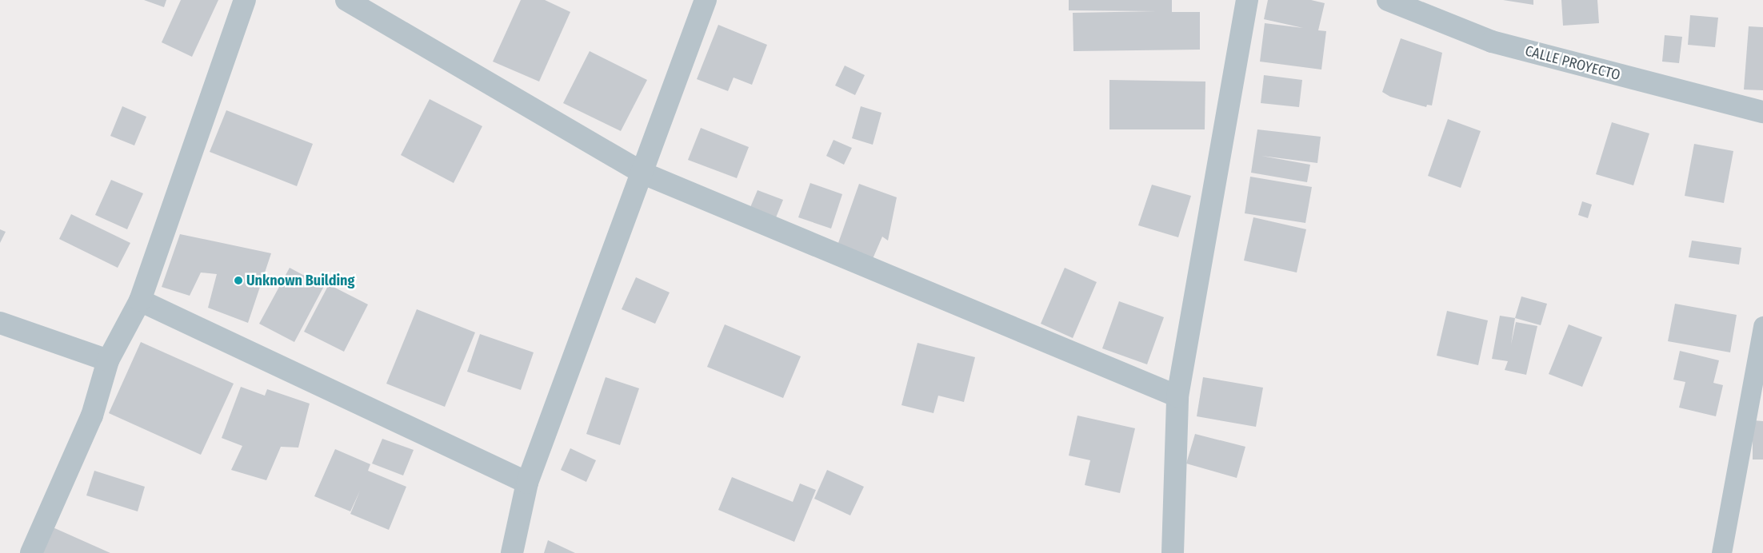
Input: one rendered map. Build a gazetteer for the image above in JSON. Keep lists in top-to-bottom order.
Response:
{
  "streets": {
    "street": ["CALLE PROYECTO"]
  },
  "places": ["Unknown Building"]
}
